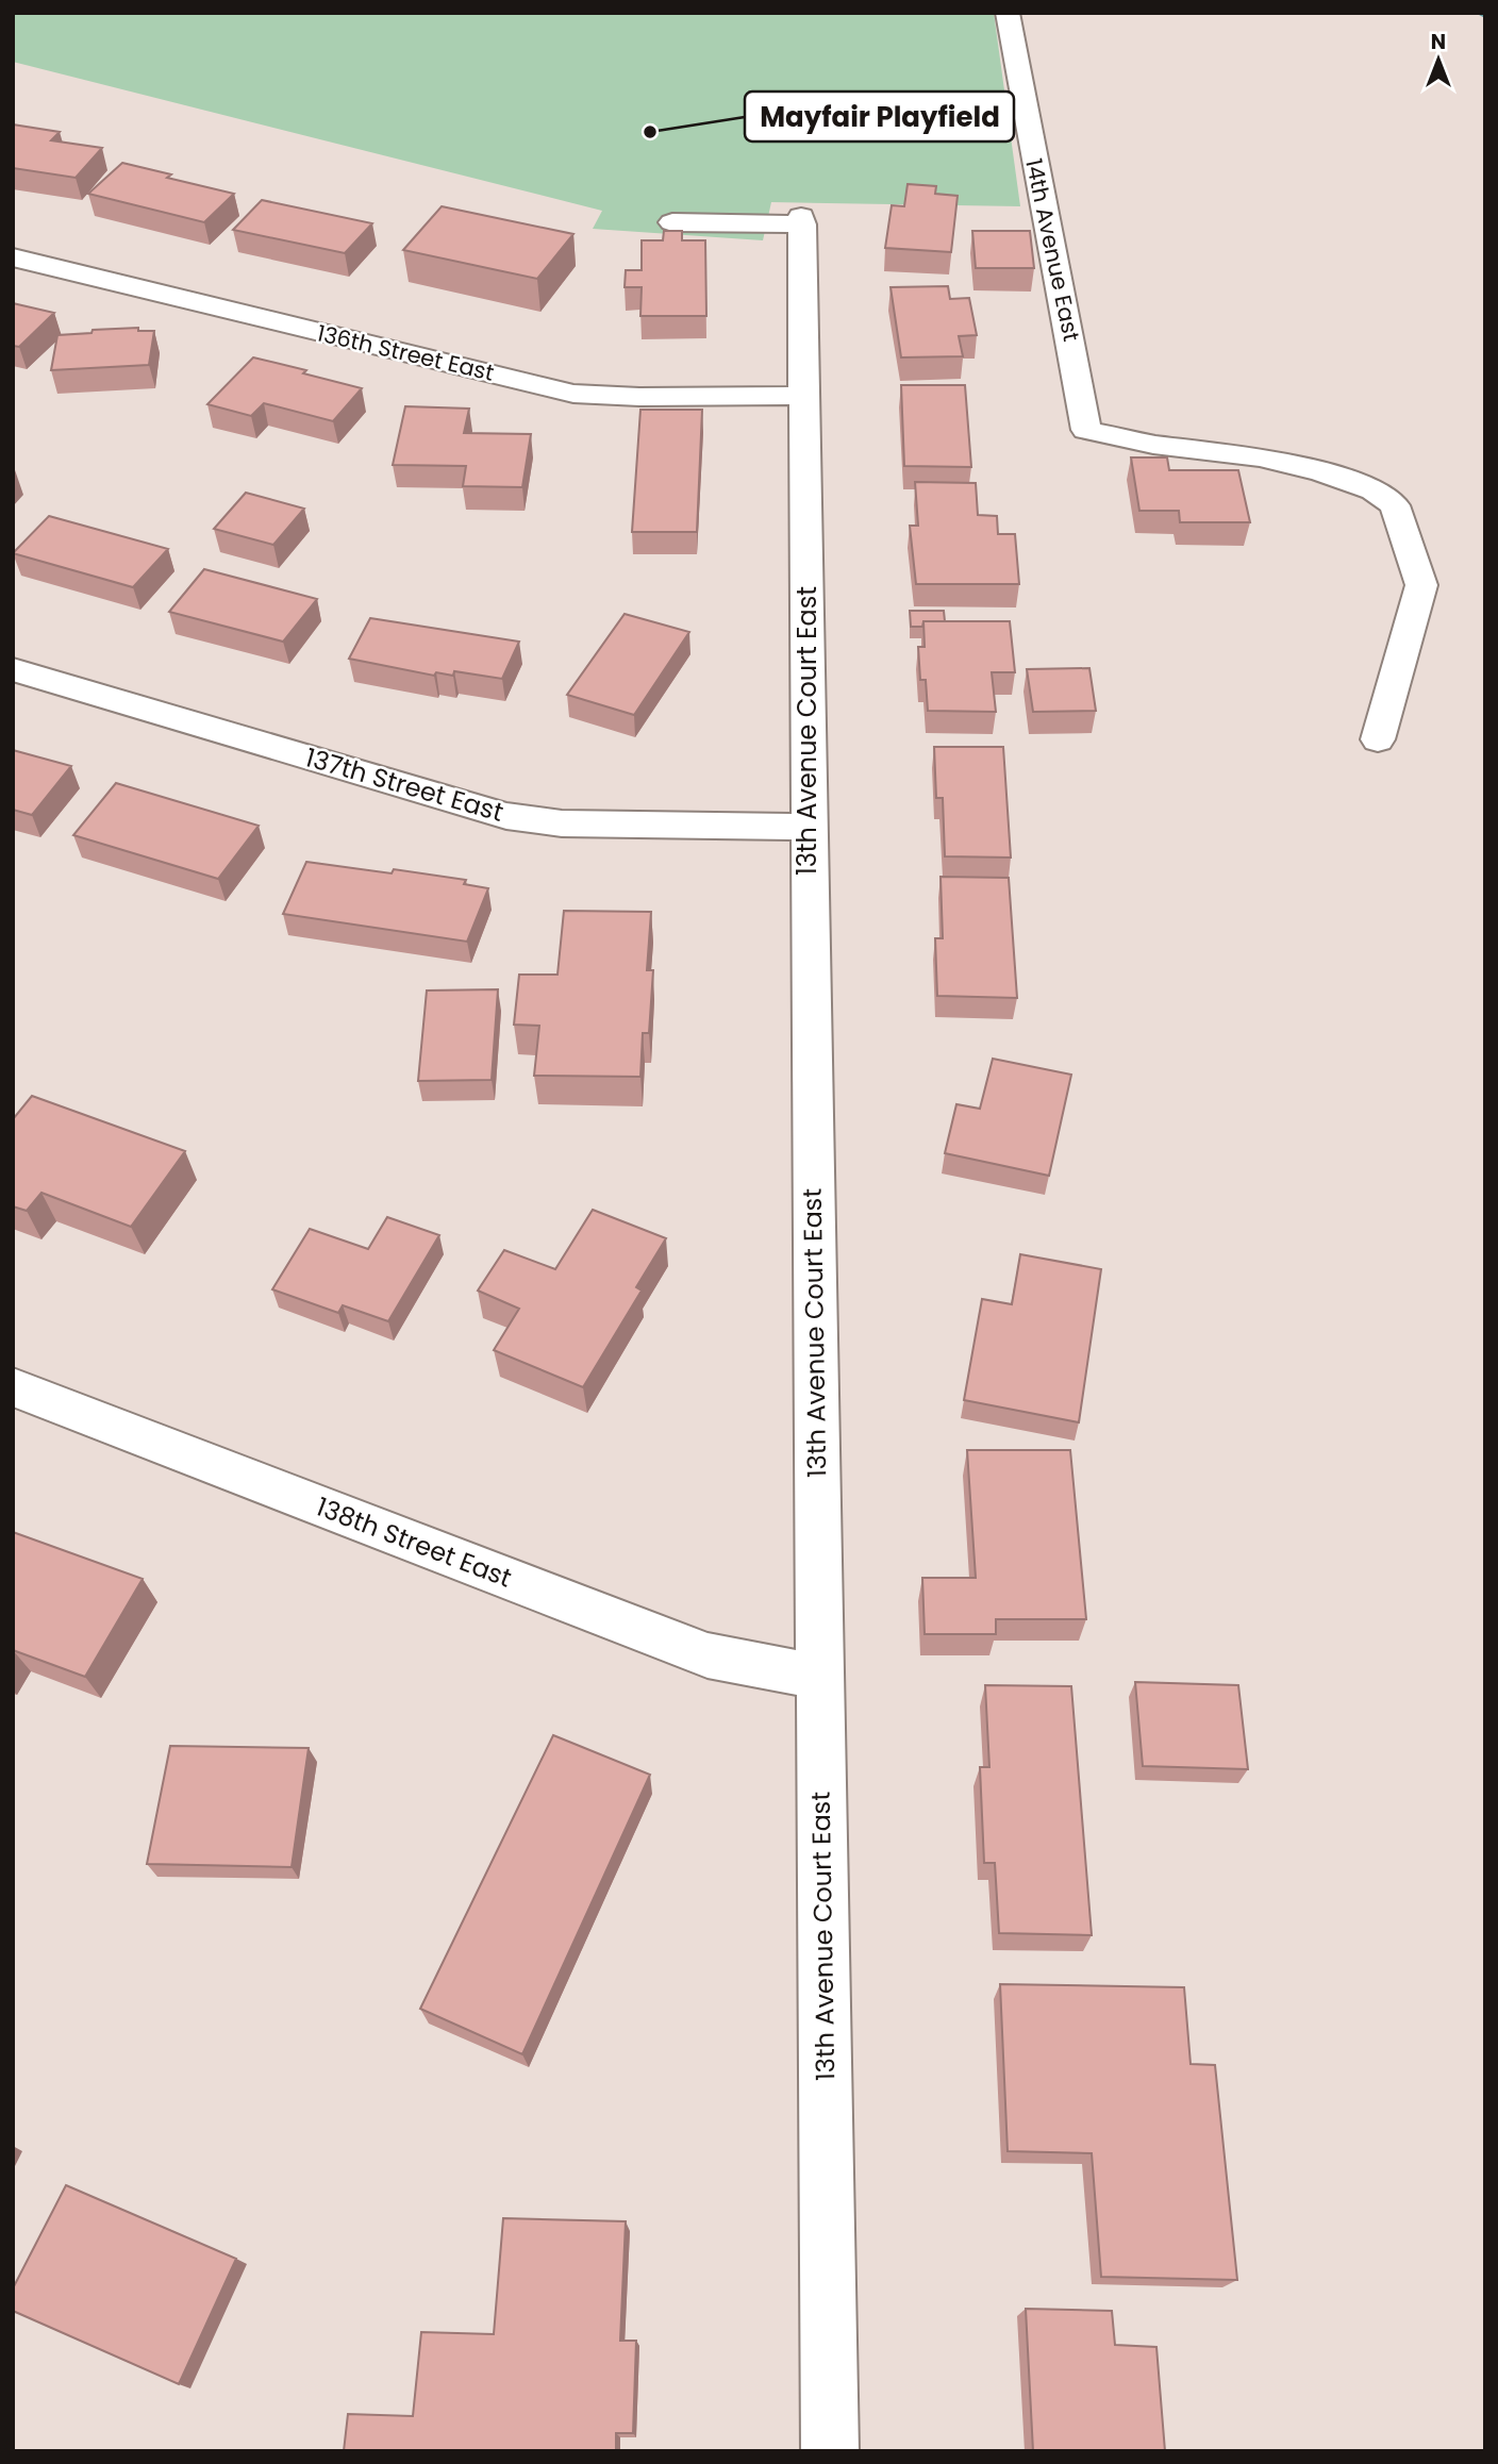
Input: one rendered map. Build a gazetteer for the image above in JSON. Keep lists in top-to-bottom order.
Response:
{
  "streets": {
    "street": [
      "14th Avenue East",
      "136th Street East",
      "13th Avenue Court East",
      "137th Street East",
      "138th Street East"
    ]
  },
  "crossings": [
    ["136th Street East", "13th Avenue Court East"],
    ["13th Avenue Court East", "137th Street East"],
    ["13th Avenue Court East", "138th Street East"]
  ],
  "places": ["Mayfair Playfield"],
  "north": "top"
}
